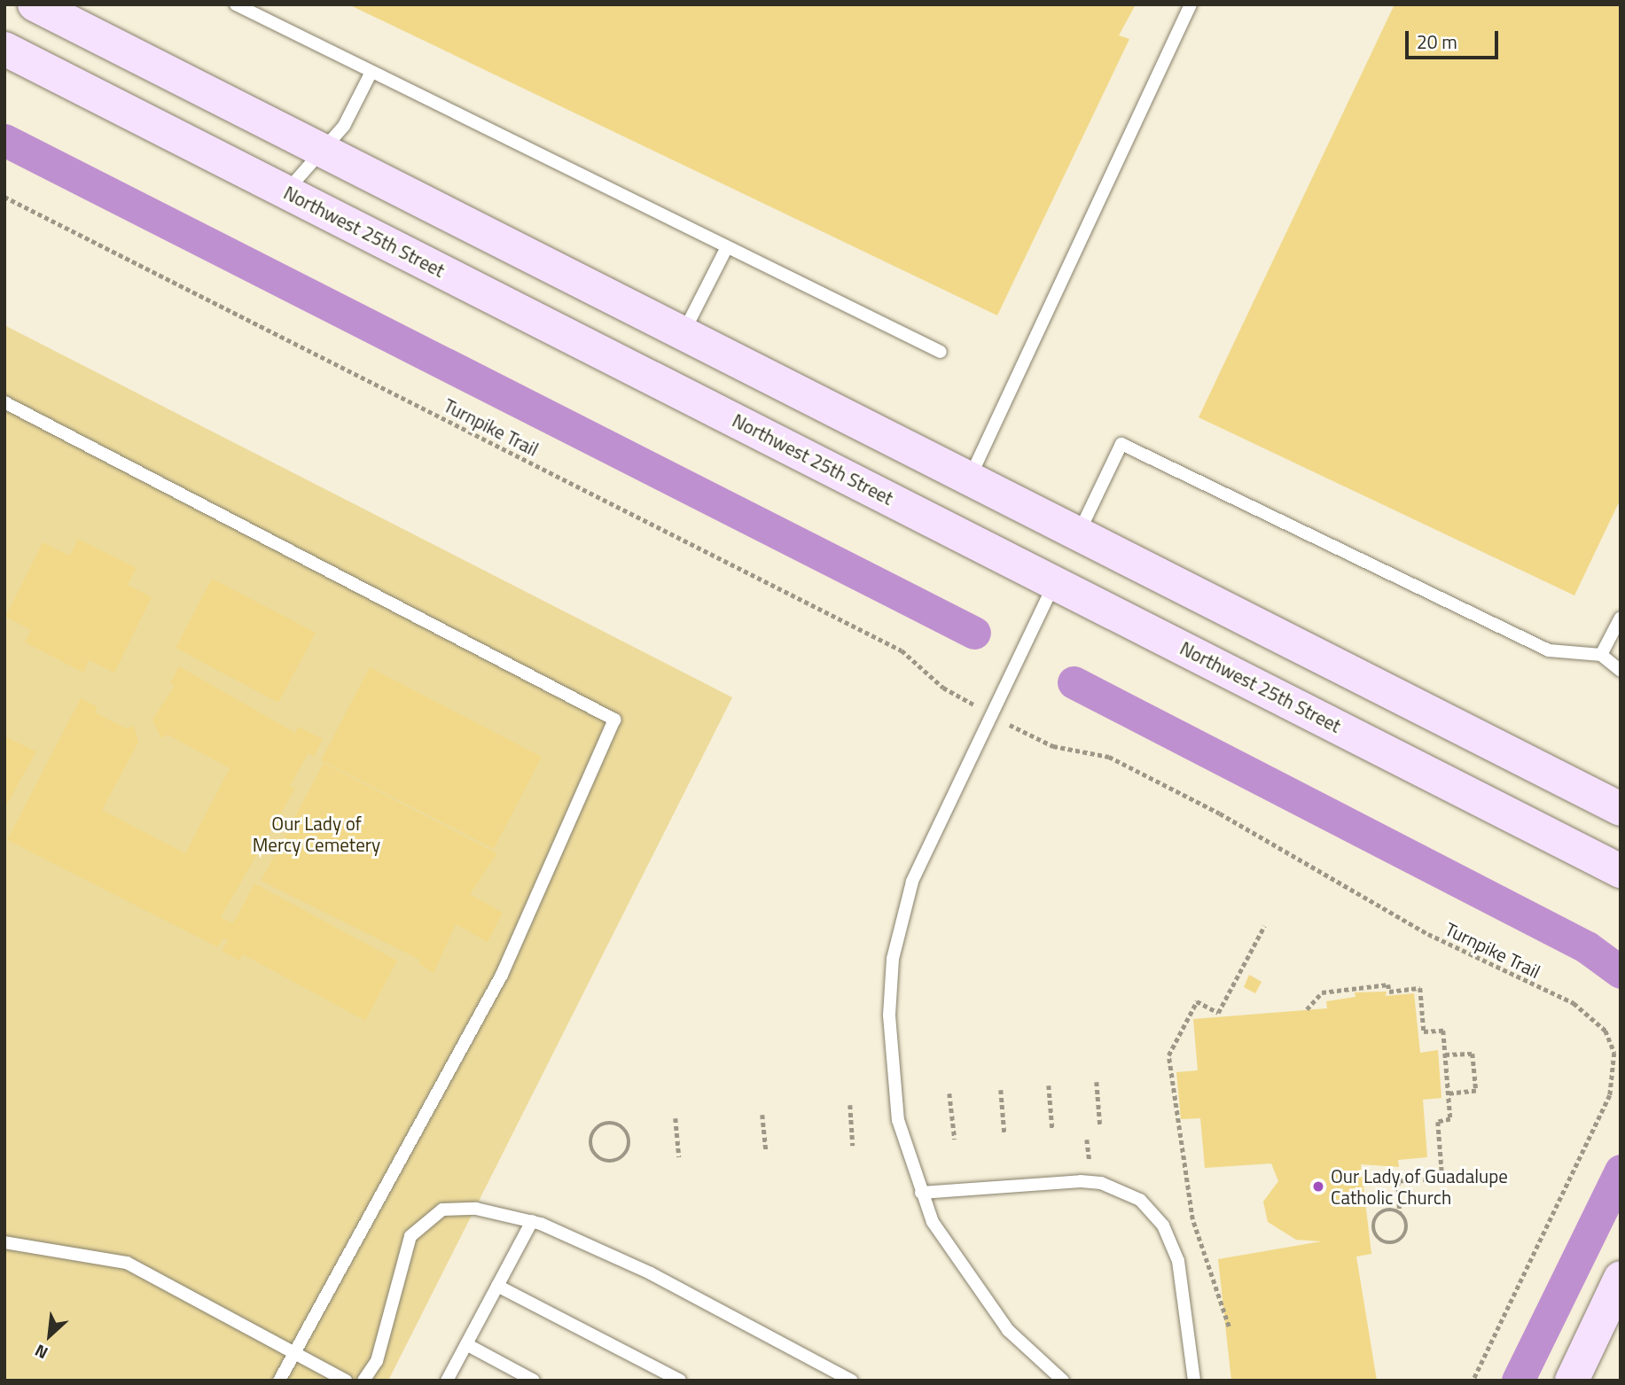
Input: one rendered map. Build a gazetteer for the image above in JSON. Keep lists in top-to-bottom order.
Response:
{
  "streets": {
    "main road": ["Northwest 25th Street"],
    "path": ["Turnpike Trail"]
  },
  "parks": ["Our Lady of Mercy Cemetery"],
  "places": ["Our Lady of Guadalupe Catholic Church"],
  "scale_bar": "20 m",
  "north": "bottom left"
}
